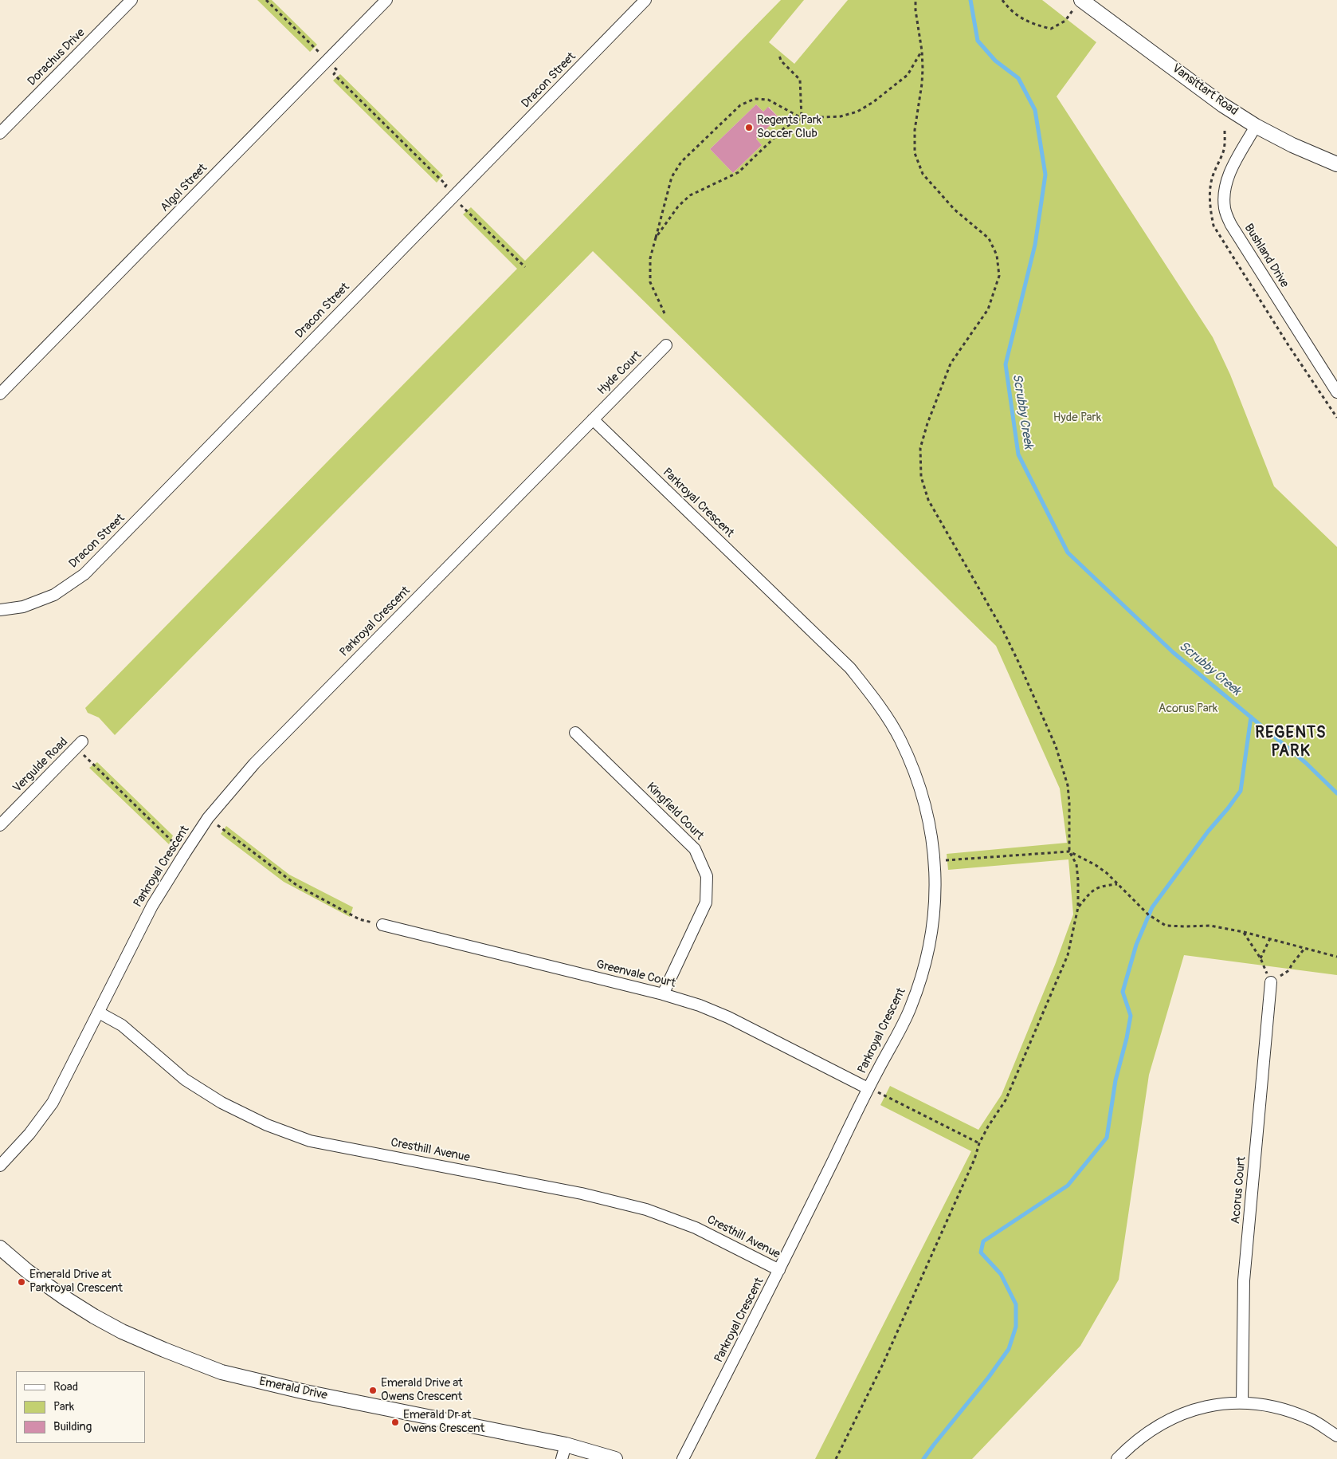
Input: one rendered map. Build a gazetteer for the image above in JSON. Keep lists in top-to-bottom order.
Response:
{
  "streets": {
    "street": [
      "Dorachus Drive",
      "Dracon Street",
      "Vansittart Road",
      "Algol Street",
      "Bushland Drive",
      "Hyde Court",
      "Parkroyal Crescent",
      "Vergulde Road",
      "Kingfield Court",
      "Greenvale Court",
      "Cresthill Avenue",
      "Acorus Court",
      "Emerald Drive"
    ]
  },
  "crossings": [
    ["Vansittart Road", "Bushland Drive"],
    ["Hyde Court", "Parkroyal Crescent"],
    ["Parkroyal Crescent", "Greenvale Court"],
    ["Parkroyal Crescent", "Cresthill Avenue"],
    ["Kingfield Court", "Greenvale Court"]
  ],
  "districts": ["REGENTS PARK"],
  "water": ["Scrubby Creek"],
  "parks": ["Hyde Park", "Acorus Park"],
  "places": [
    "Regents Park Soccer Club",
    "Emerald Drive at Parkroyal Crescent",
    "Emerald Drive at Owens Crescent",
    "Emerald Dr at Owens Crescent"
  ],
  "legend": ["Road", "Park", "Building"]
}
